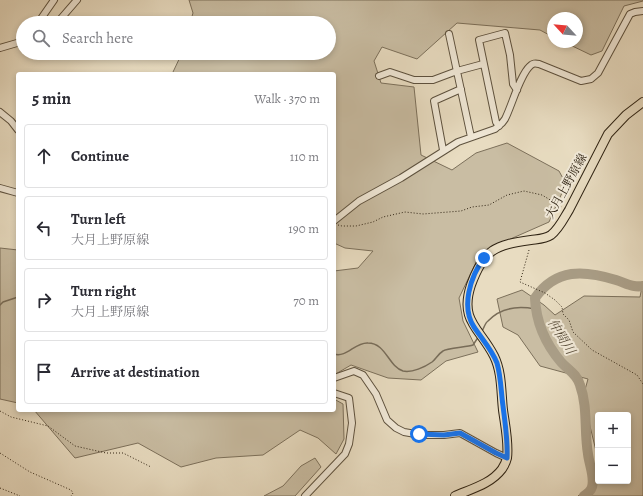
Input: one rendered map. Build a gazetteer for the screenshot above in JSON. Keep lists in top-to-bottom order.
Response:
{
  "streets": {
    "main road": ["大月上野原線"]
  },
  "water": ["仲間川"],
  "north": "top left",
  "page": {
    "search": "Search here",
    "heading": ["5 min", "Walk · 370 m"],
    "list": [
      ["Continue", "110 m"],
      ["Turn left", "大月上野原線", "190 m"],
      ["Turn right", "大月上野原線", "70 m"],
      "Arrive at destination"
    ],
    "map_buttons": ["+", "−"]
  }
}
